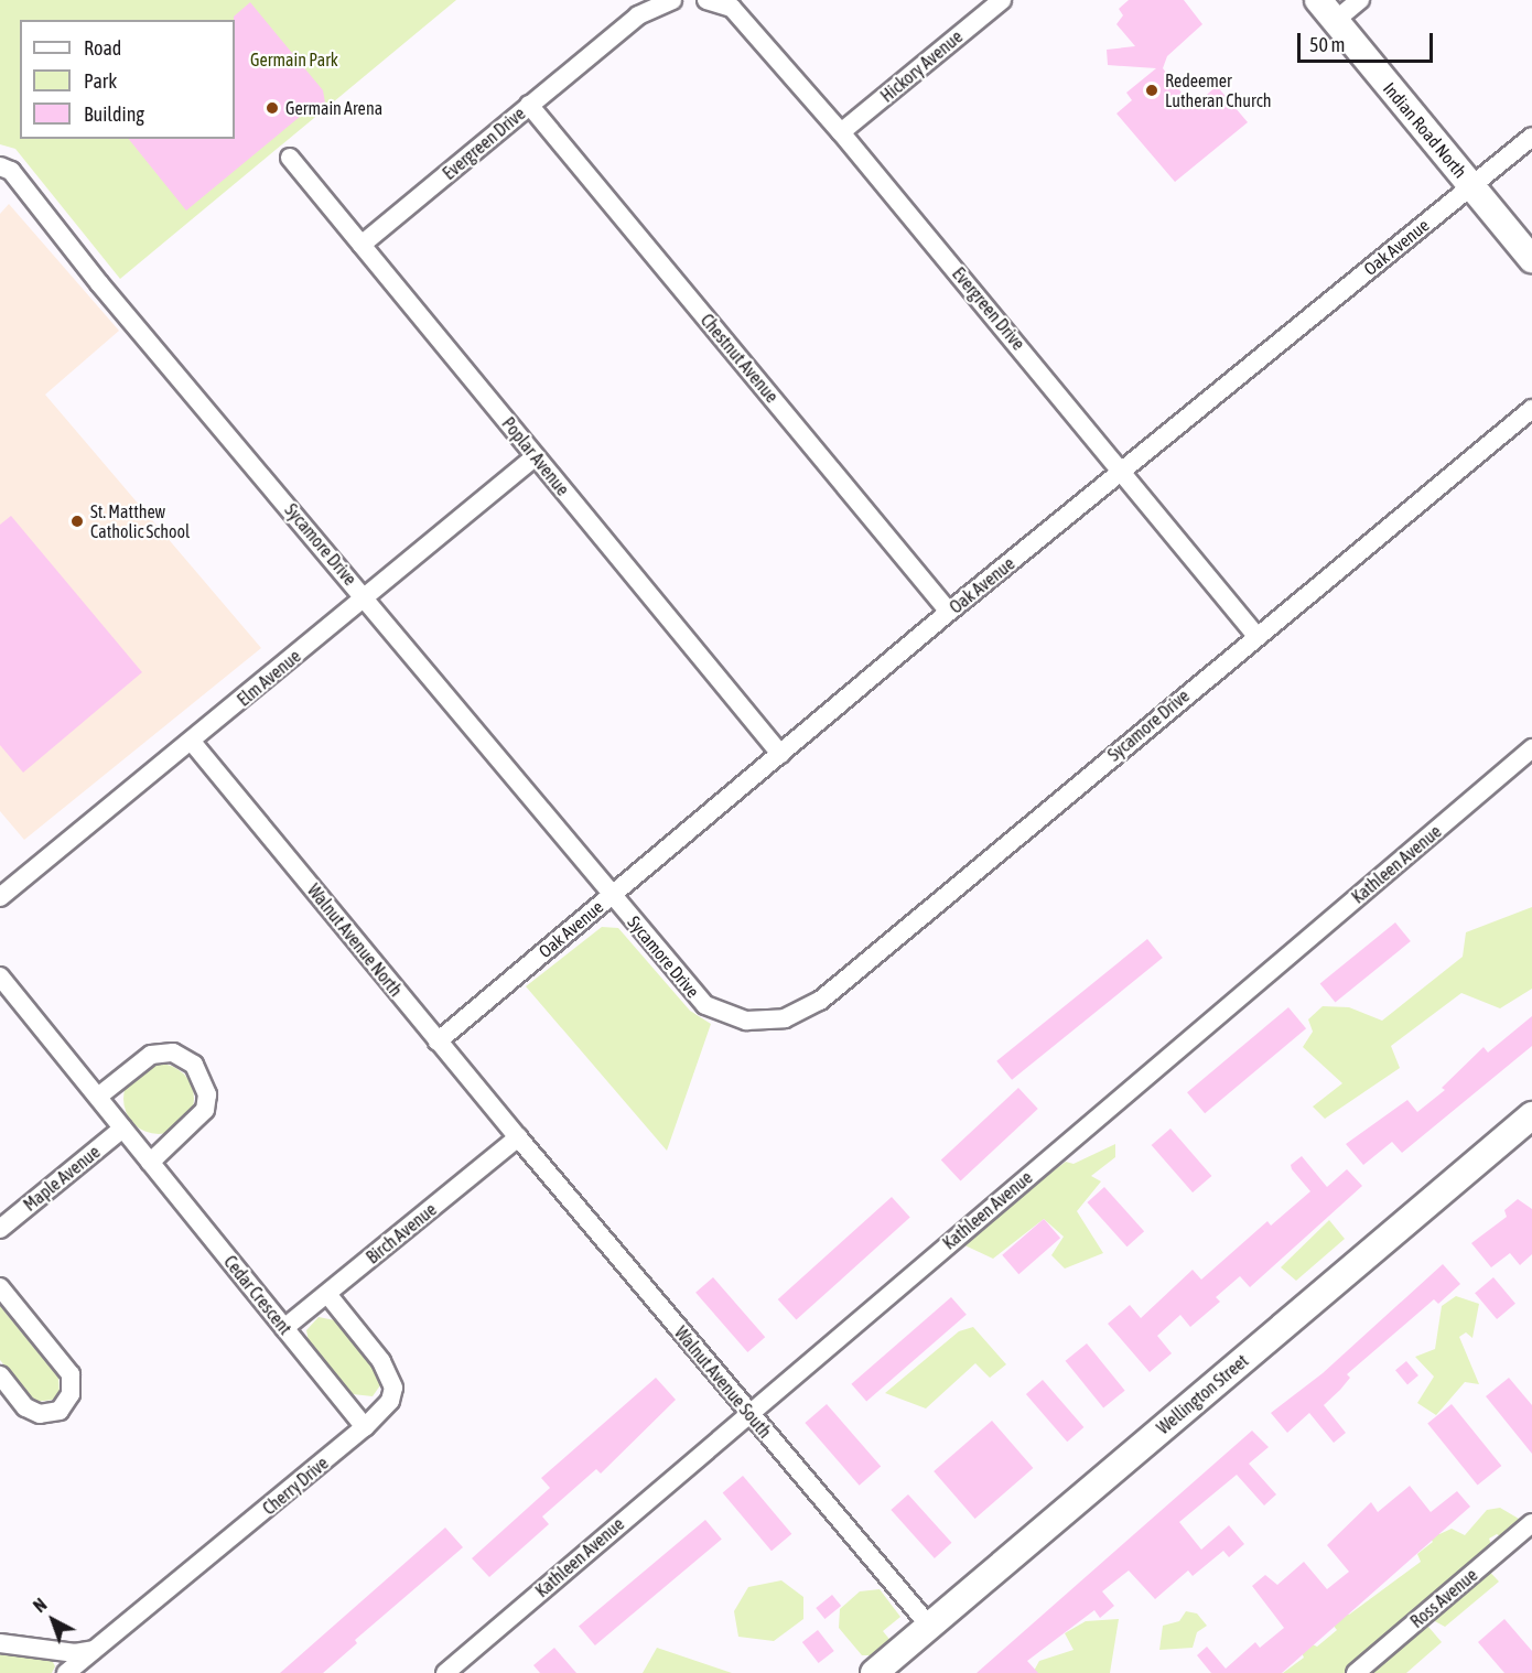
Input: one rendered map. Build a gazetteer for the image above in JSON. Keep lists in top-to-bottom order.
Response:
{
  "streets": {
    "main road": ["Indian Road North", "Wellington Street"],
    "street": [
      "Hickory Avenue",
      "Evergreen Drive",
      "Oak Avenue",
      "Chestnut Avenue",
      "Poplar Avenue",
      "Sycamore Drive",
      "Elm Avenue",
      "Kathleen Avenue",
      "Walnut Avenue North",
      "Maple Avenue",
      "Birch Avenue",
      "Cedar Crescent",
      "Walnut Avenue South",
      "Cherry Drive",
      "Ross Avenue"
    ]
  },
  "crossings": [
    ["Hickory Avenue", "Evergreen Drive"],
    ["Indian Road North", "Oak Avenue"],
    ["Evergreen Drive", "Oak Avenue"],
    ["Evergreen Drive", "Chestnut Avenue"],
    ["Evergreen Drive", "Poplar Avenue"],
    ["Evergreen Drive", "Sycamore Drive"],
    ["Oak Avenue", "Chestnut Avenue"],
    ["Oak Avenue", "Poplar Avenue"],
    ["Oak Avenue", "Sycamore Drive"],
    ["Oak Avenue", "Walnut Avenue North"],
    ["Poplar Avenue", "Elm Avenue"],
    ["Sycamore Drive", "Elm Avenue"],
    ["Elm Avenue", "Walnut Avenue North"],
    ["Kathleen Avenue", "Walnut Avenue South"],
    ["Walnut Avenue North", "Birch Avenue"],
    ["Walnut Avenue North", "Walnut Avenue South"],
    ["Maple Avenue", "Cedar Crescent"],
    ["Birch Avenue", "Cedar Crescent"],
    ["Birch Avenue", "Walnut Avenue South"],
    ["Birch Avenue", "Cherry Drive"],
    ["Cedar Crescent", "Cherry Drive"],
    ["Walnut Avenue South", "Wellington Street"]
  ],
  "parks": ["Germain Park"],
  "places": ["Redeemer Lutheran Church", "Germain Arena", "St. Matthew Catholic School"],
  "legend": ["Road", "Park", "Building"],
  "scale_bar": "50 m",
  "north": "top left"
}
